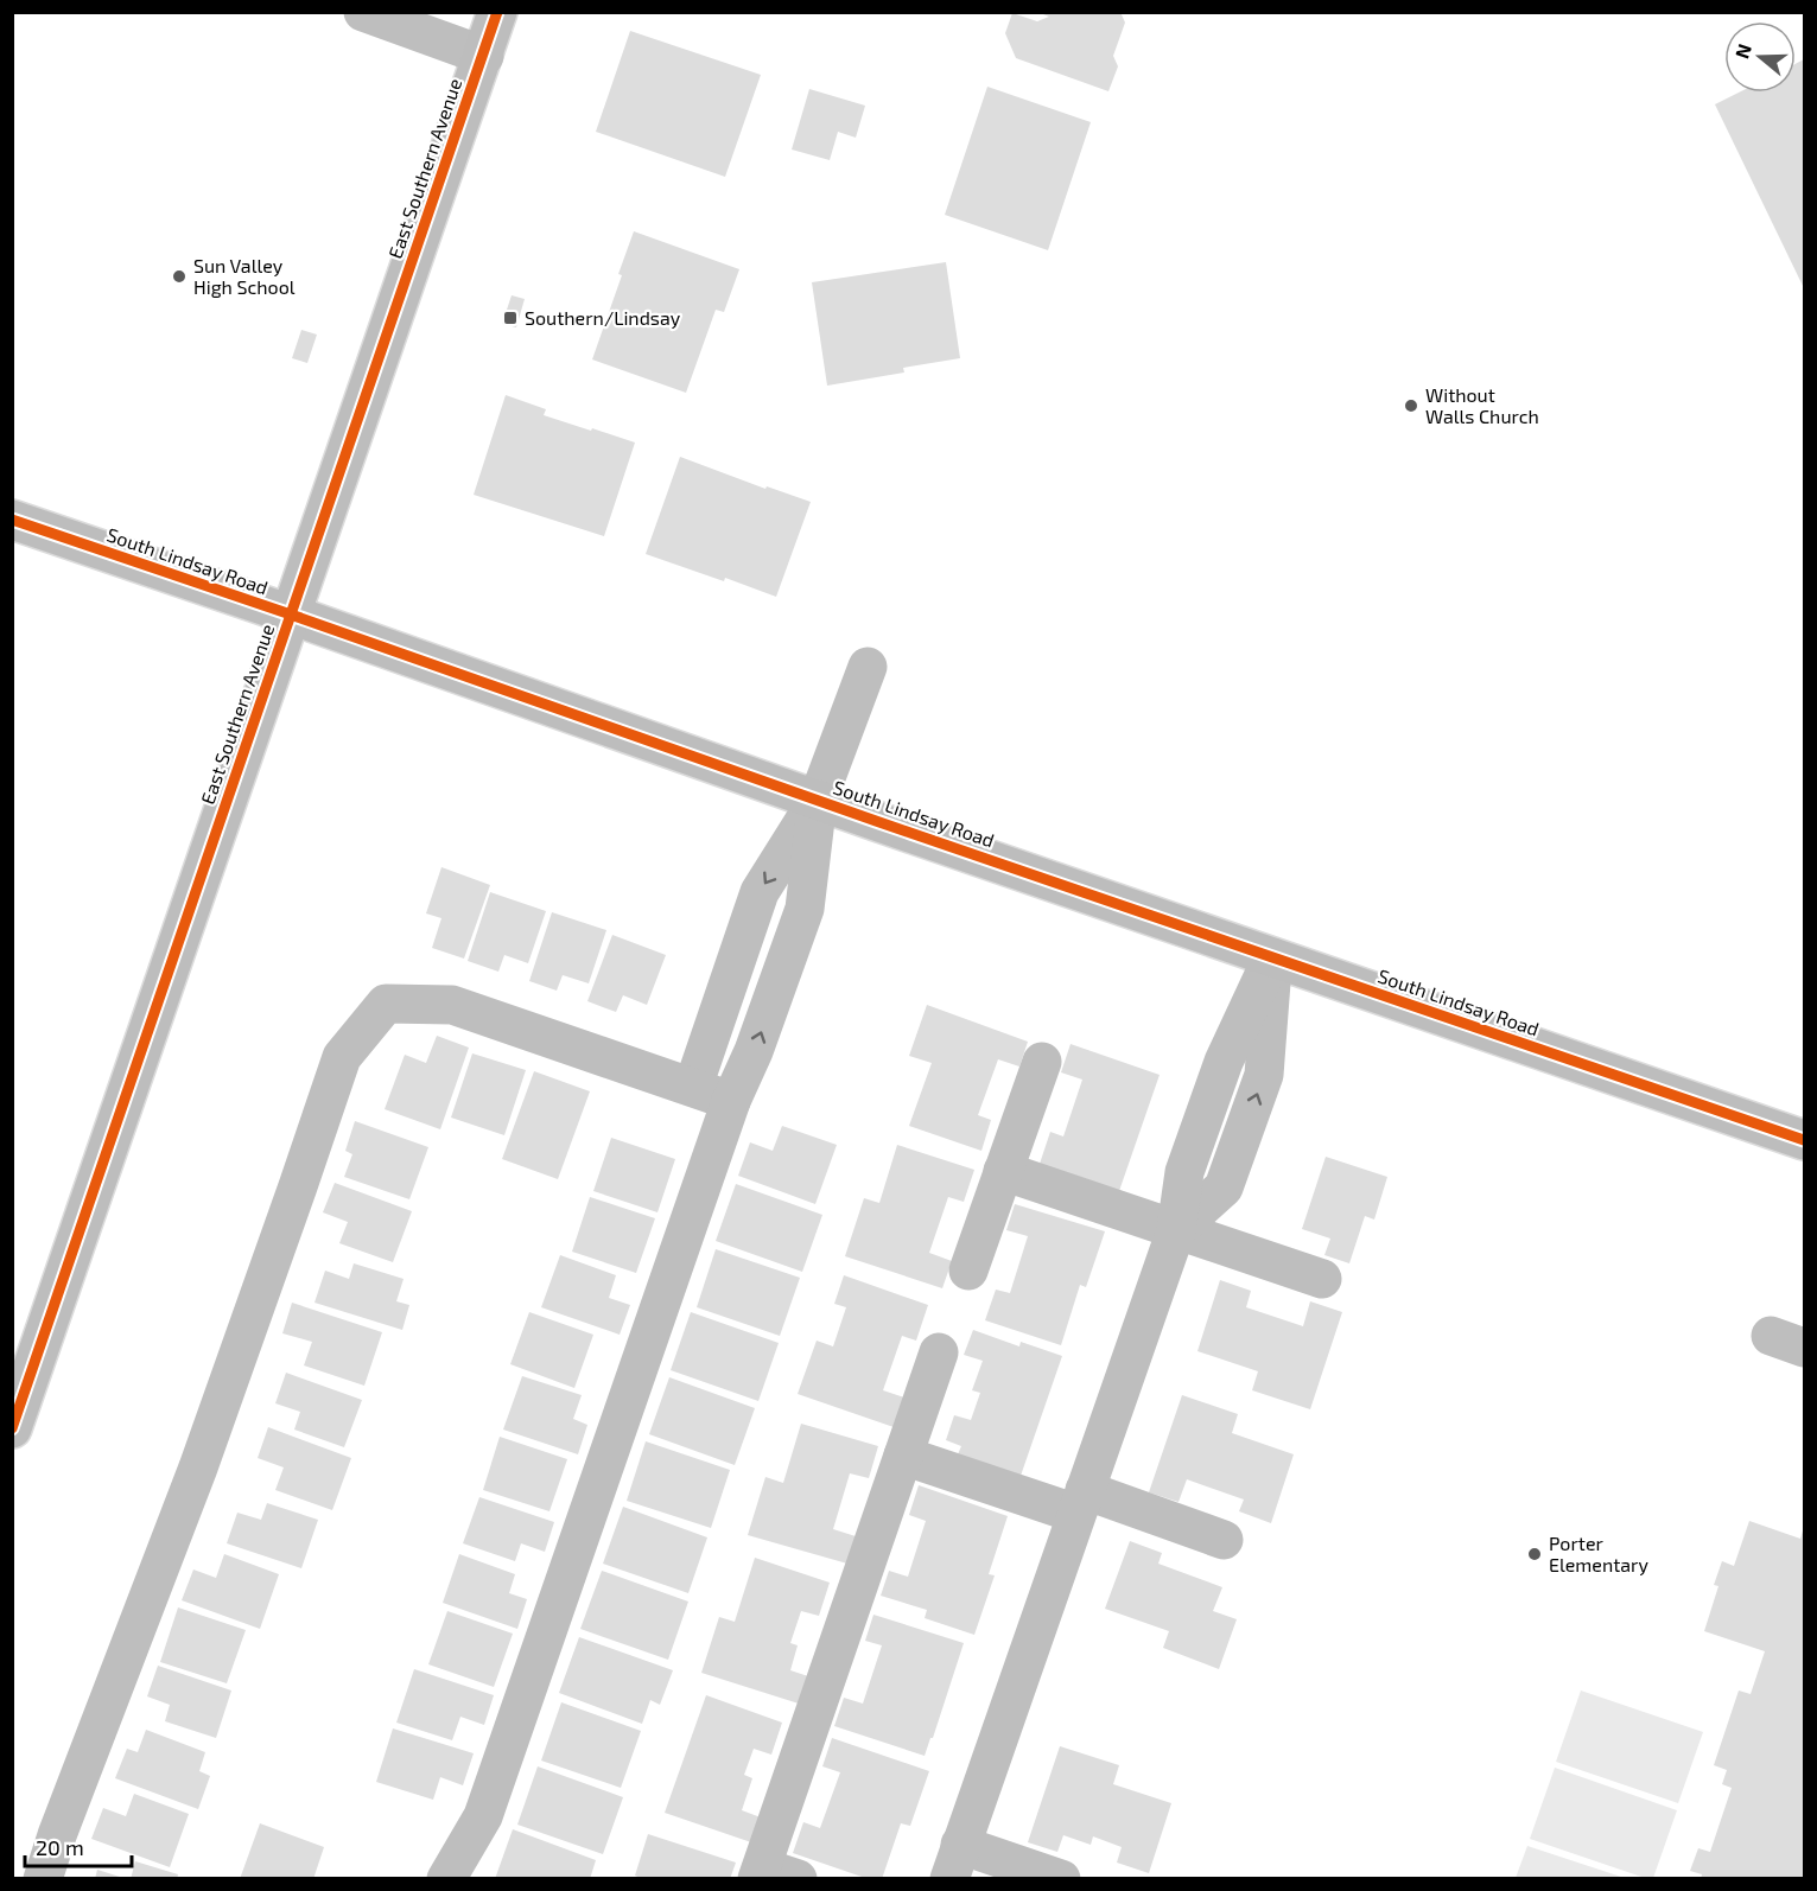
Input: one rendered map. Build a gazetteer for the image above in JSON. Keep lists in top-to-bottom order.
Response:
{
  "streets": {
    "main road": ["East Southern Avenue", "South Lindsay Road"]
  },
  "crossings": [
    ["East Southern Avenue", "South Lindsay Road"]
  ],
  "places": {
    "other": ["Sun Valley High School", "Without Walls Church", "Porter Elementary"],
    "transit": ["Southern/Lindsay"]
  },
  "scale_bar": "20 m",
  "north": "left"
}
